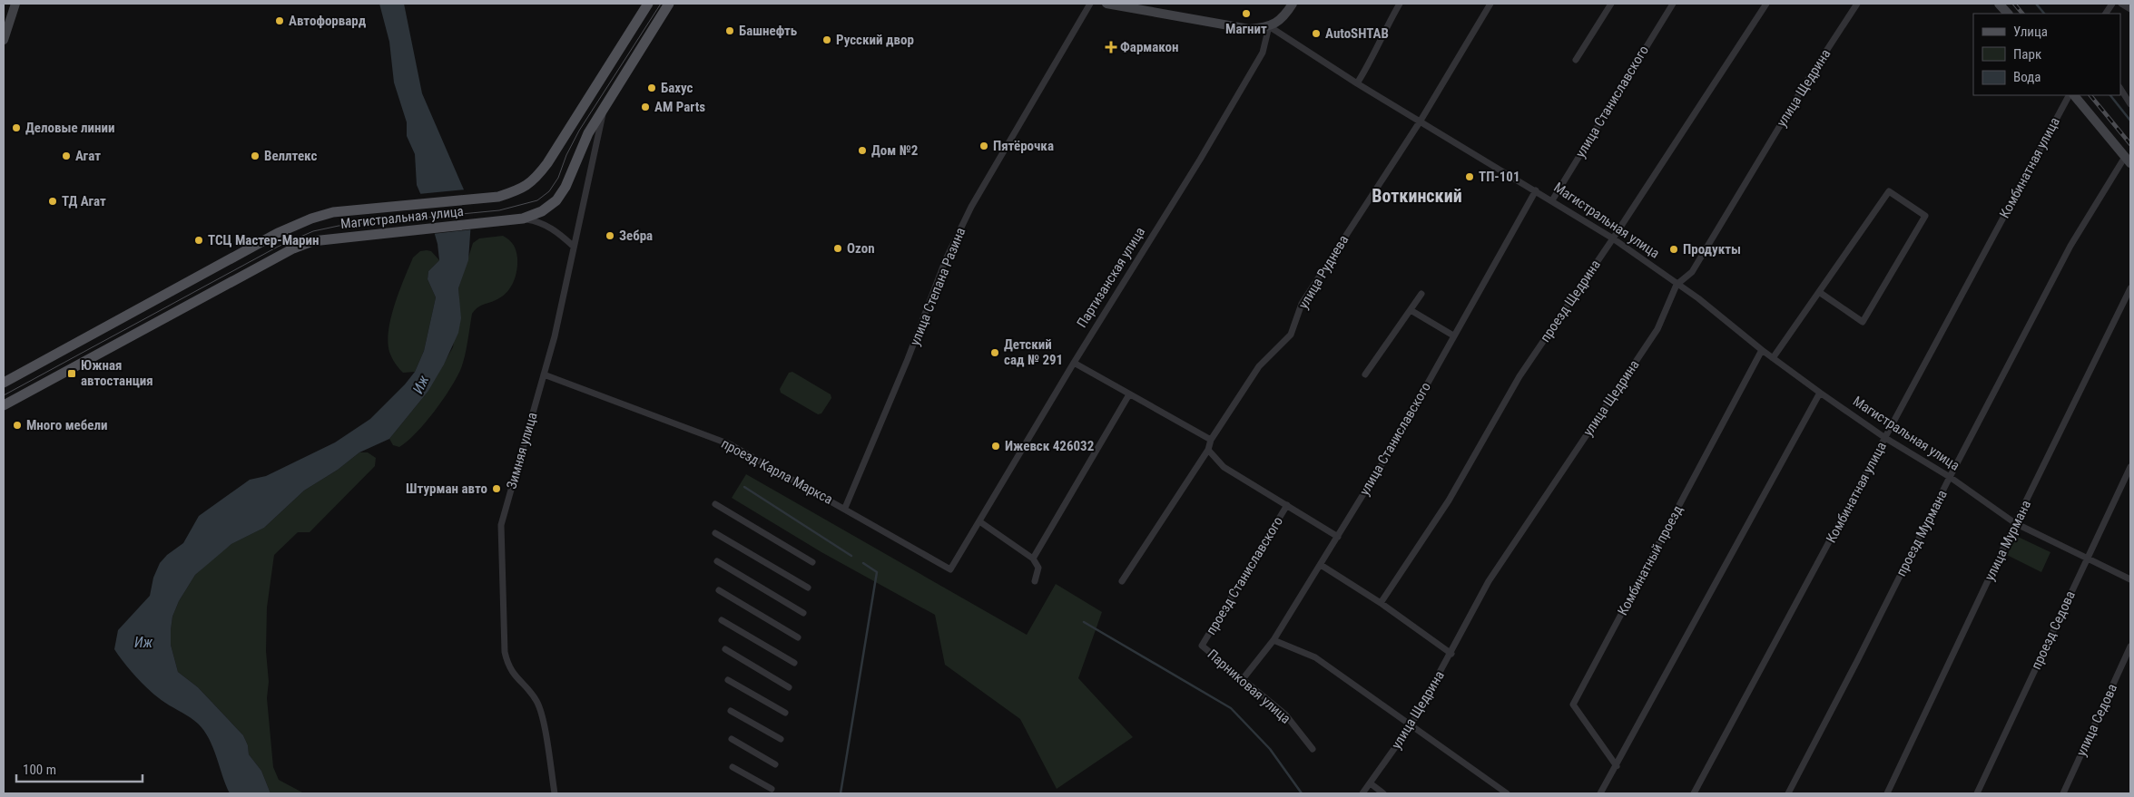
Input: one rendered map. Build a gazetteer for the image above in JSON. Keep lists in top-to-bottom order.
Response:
{
  "streets": {
    "main road": ["Магистральная улица"],
    "street": [
      "улица Щедрина",
      "улица Станиславского",
      "Комбинатная улица",
      "улица Руднева",
      "Партизанская улица",
      "улица Степана Разина",
      "проезд Щедрина",
      "Зимняя улица",
      "проезд Карла Маркса",
      "проезд Мурмана",
      "улица Мурмана",
      "Комбинатный проезд",
      "проезд Станиславского",
      "проезд Седова",
      "Парниковая улица",
      "улица Седова"
    ]
  },
  "crossings": [
    ["улица Щедрина", "Магистральная улица"],
    ["улица Станиславского", "Магистральная улица"],
    ["улица Станиславского", "проезд Станиславского"],
    ["улица Станиславского", "Парниковая улица"],
    ["Комбинатная улица", "Магистральная улица"],
    ["Магистральная улица", "улица Руднева"],
    ["Магистральная улица", "Партизанская улица"],
    ["Магистральная улица", "проезд Щедрина"],
    ["Магистральная улица", "Зимняя улица"],
    ["Магистральная улица", "проезд Мурмана"],
    ["Магистральная улица", "улица Мурмана"],
    ["Магистральная улица", "Комбинатный проезд"],
    ["Магистральная улица", "проезд Седова"],
    ["улица Руднева", "проезд Станиславского"],
    ["Партизанская улица", "проезд Карла Маркса"],
    ["улица Степана Разина", "проезд Карла Маркса"],
    ["Зимняя улица", "проезд Карла Маркса"],
    ["проезд Станиславского", "Парниковая улица"]
  ],
  "districts": ["Воткинский"],
  "water": ["Иж"],
  "places": {
    "other": [
      "Магнит",
      "Автофорвард",
      "Башнефть",
      "AutoSHTAB",
      "Русский двор",
      "Бахус",
      "AM Parts",
      "Деловые линии",
      "Пятёрочка",
      "Дом №2",
      "Агат",
      "Веллтекс",
      "ТП-101",
      "ТД Агат",
      "Зебра",
      "ТСЦ Мастер-Марин",
      "Ozon",
      "Продукты",
      "Детский сад № 291",
      "Много мебели",
      "Ижевск 426032",
      "Штурман авто"
    ],
    "health": ["Фармакон"],
    "transit": ["Южная автостанция"]
  },
  "legend": ["Улица", "Парк", "Вода"],
  "scale_bar": "100 m"
}
